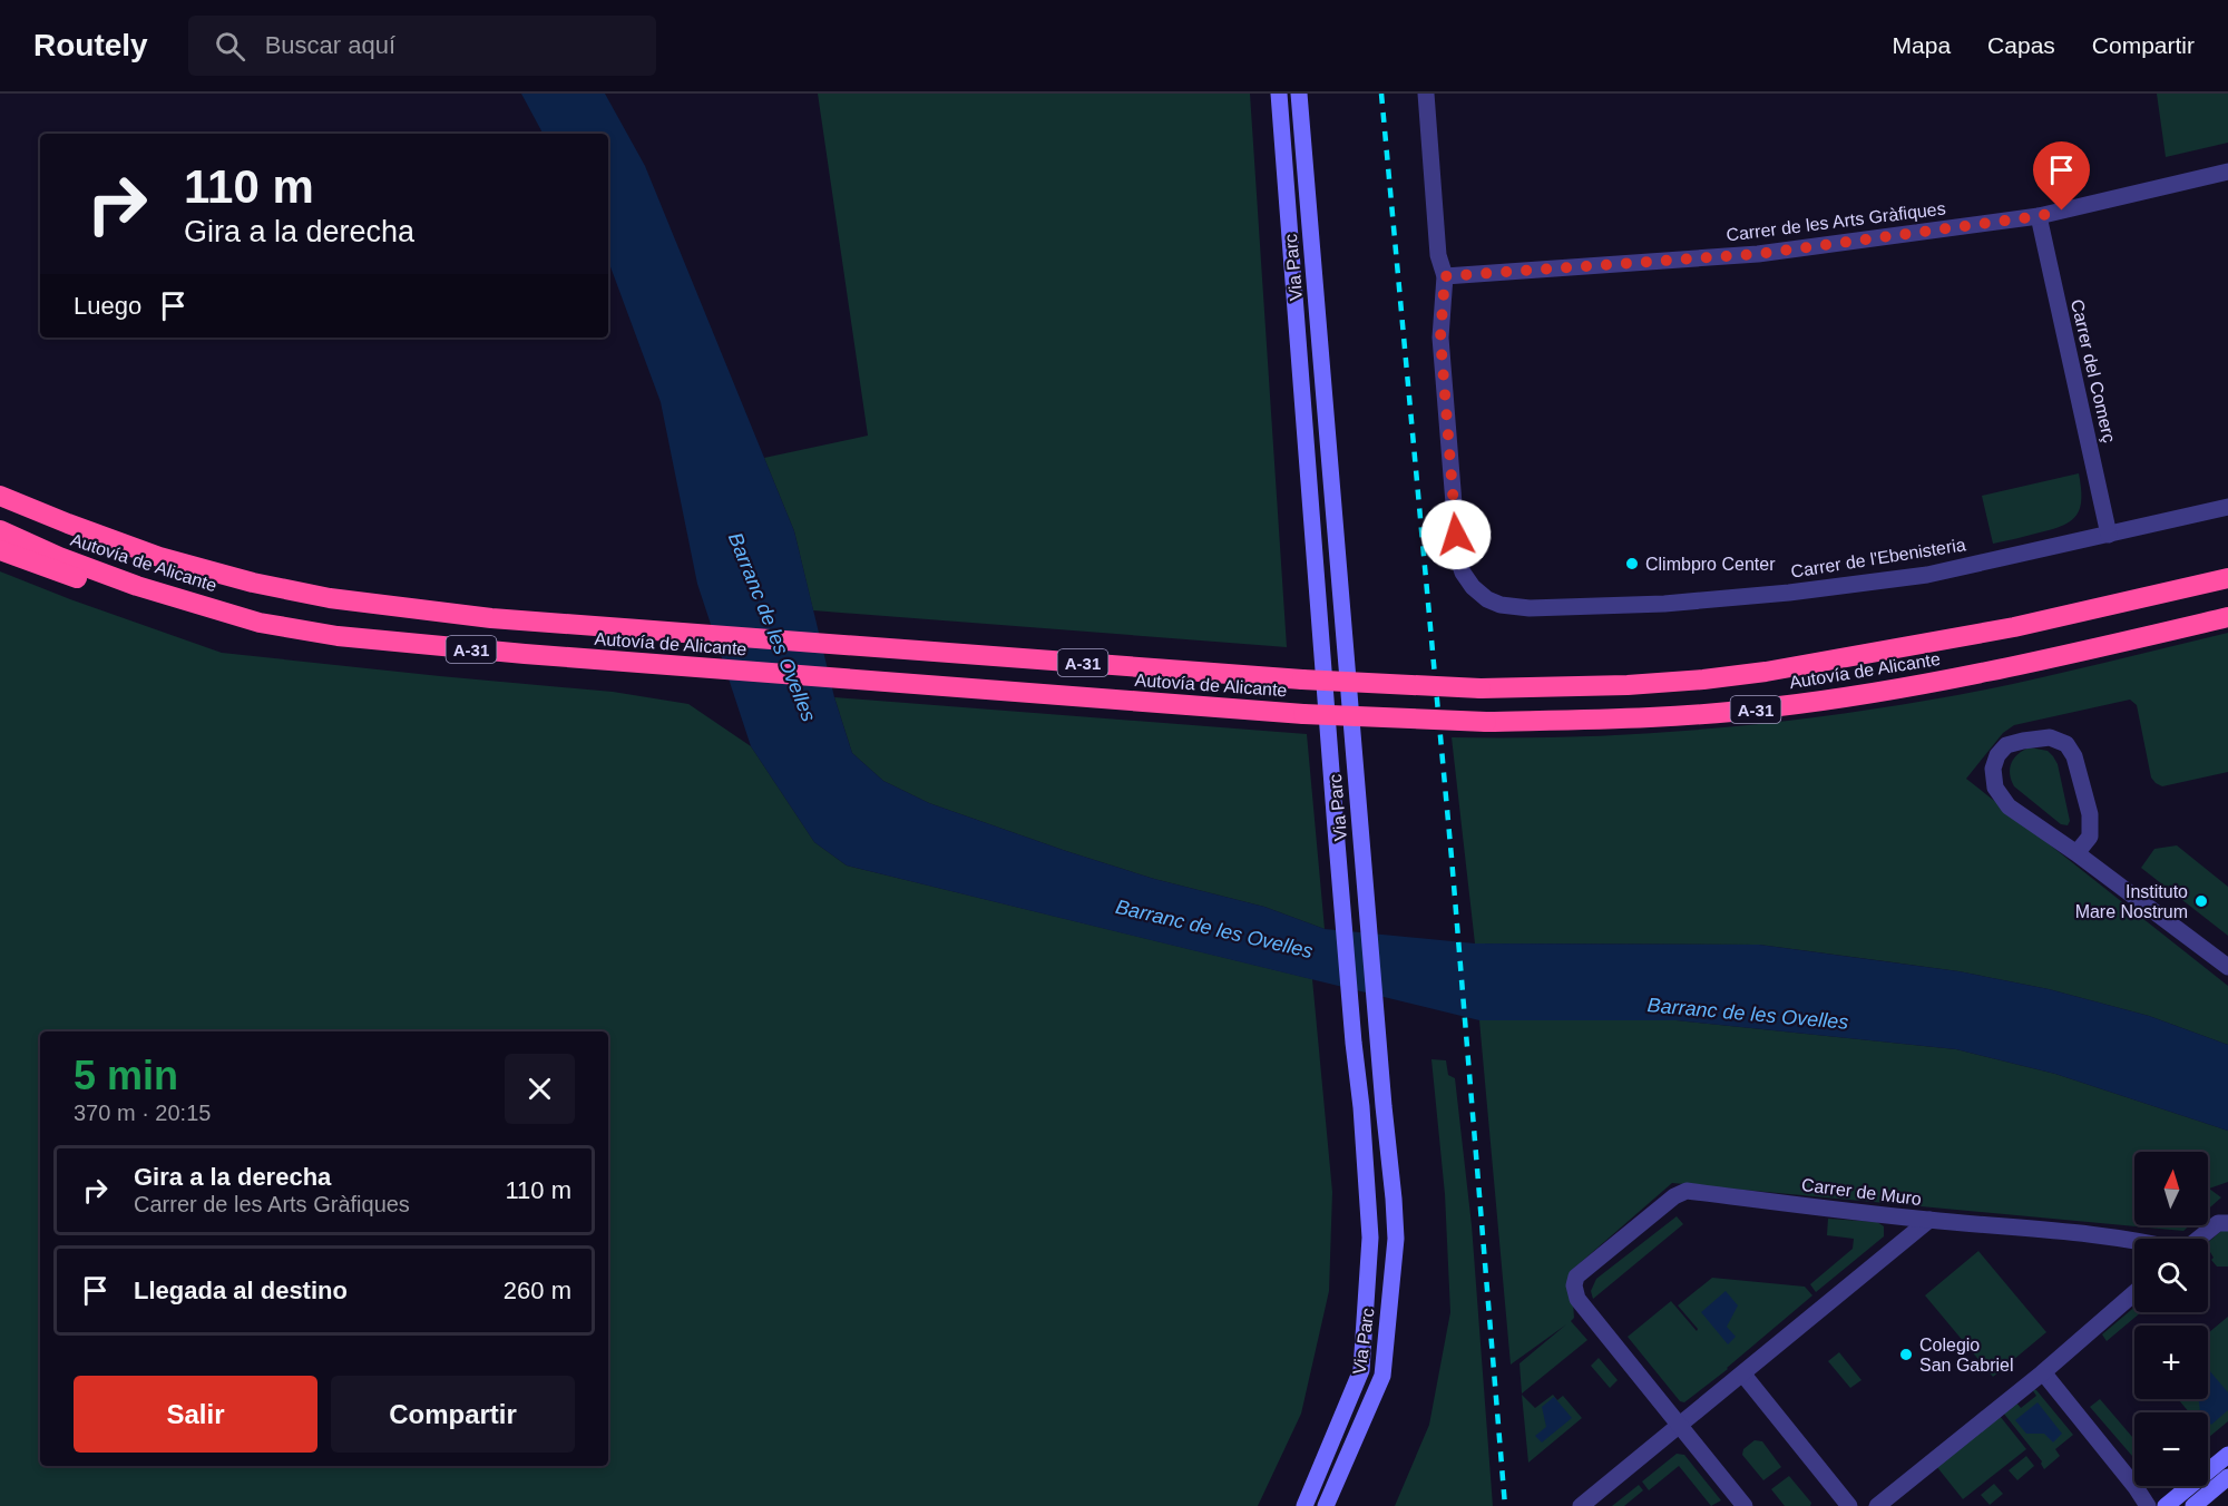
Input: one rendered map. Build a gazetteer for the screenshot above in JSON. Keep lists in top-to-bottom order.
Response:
{
  "streets": {
    "highway": ["Autovía de Alicante", "A-31"],
    "main road": ["Via Parc"],
    "street": [
      "Carrer de les Arts Gràfiques",
      "Carrer del Comerç",
      "Carrer de l'Ebenisteria",
      "Carrer de Muro"
    ]
  },
  "crossings": [
    ["Carrer de les Arts Gràfiques", "Carrer del Comerç"],
    ["Carrer de les Arts Gràfiques", "Carrer de l'Ebenisteria"],
    ["Carrer del Comerç", "Carrer de l'Ebenisteria"]
  ],
  "water": ["Barranc de les Ovelles"],
  "places": ["Climbpro Center", "Instituto Mare Nostrum", "Colegio San Gabriel"],
  "north": "top",
  "page": {
    "header": "Routely",
    "search": "Buscar aquí",
    "nav": ["Mapa", "Capas", "Compartir"],
    "turn": ["110 m", "Gira a la derecha"],
    "then": "Luego",
    "heading": ["5 min", "370 m · 20:15"],
    "list": [
      {
        "name": "Gira a la derecha",
        "note": "Carrer de les Arts Gràfiques",
        "value": "110 m"
      },
      {
        "name": "Llegada al destino",
        "value": "260 m"
      }
    ],
    "map_buttons": ["+", "−"],
    "buttons": ["Salir", "Compartir"]
  }
}
